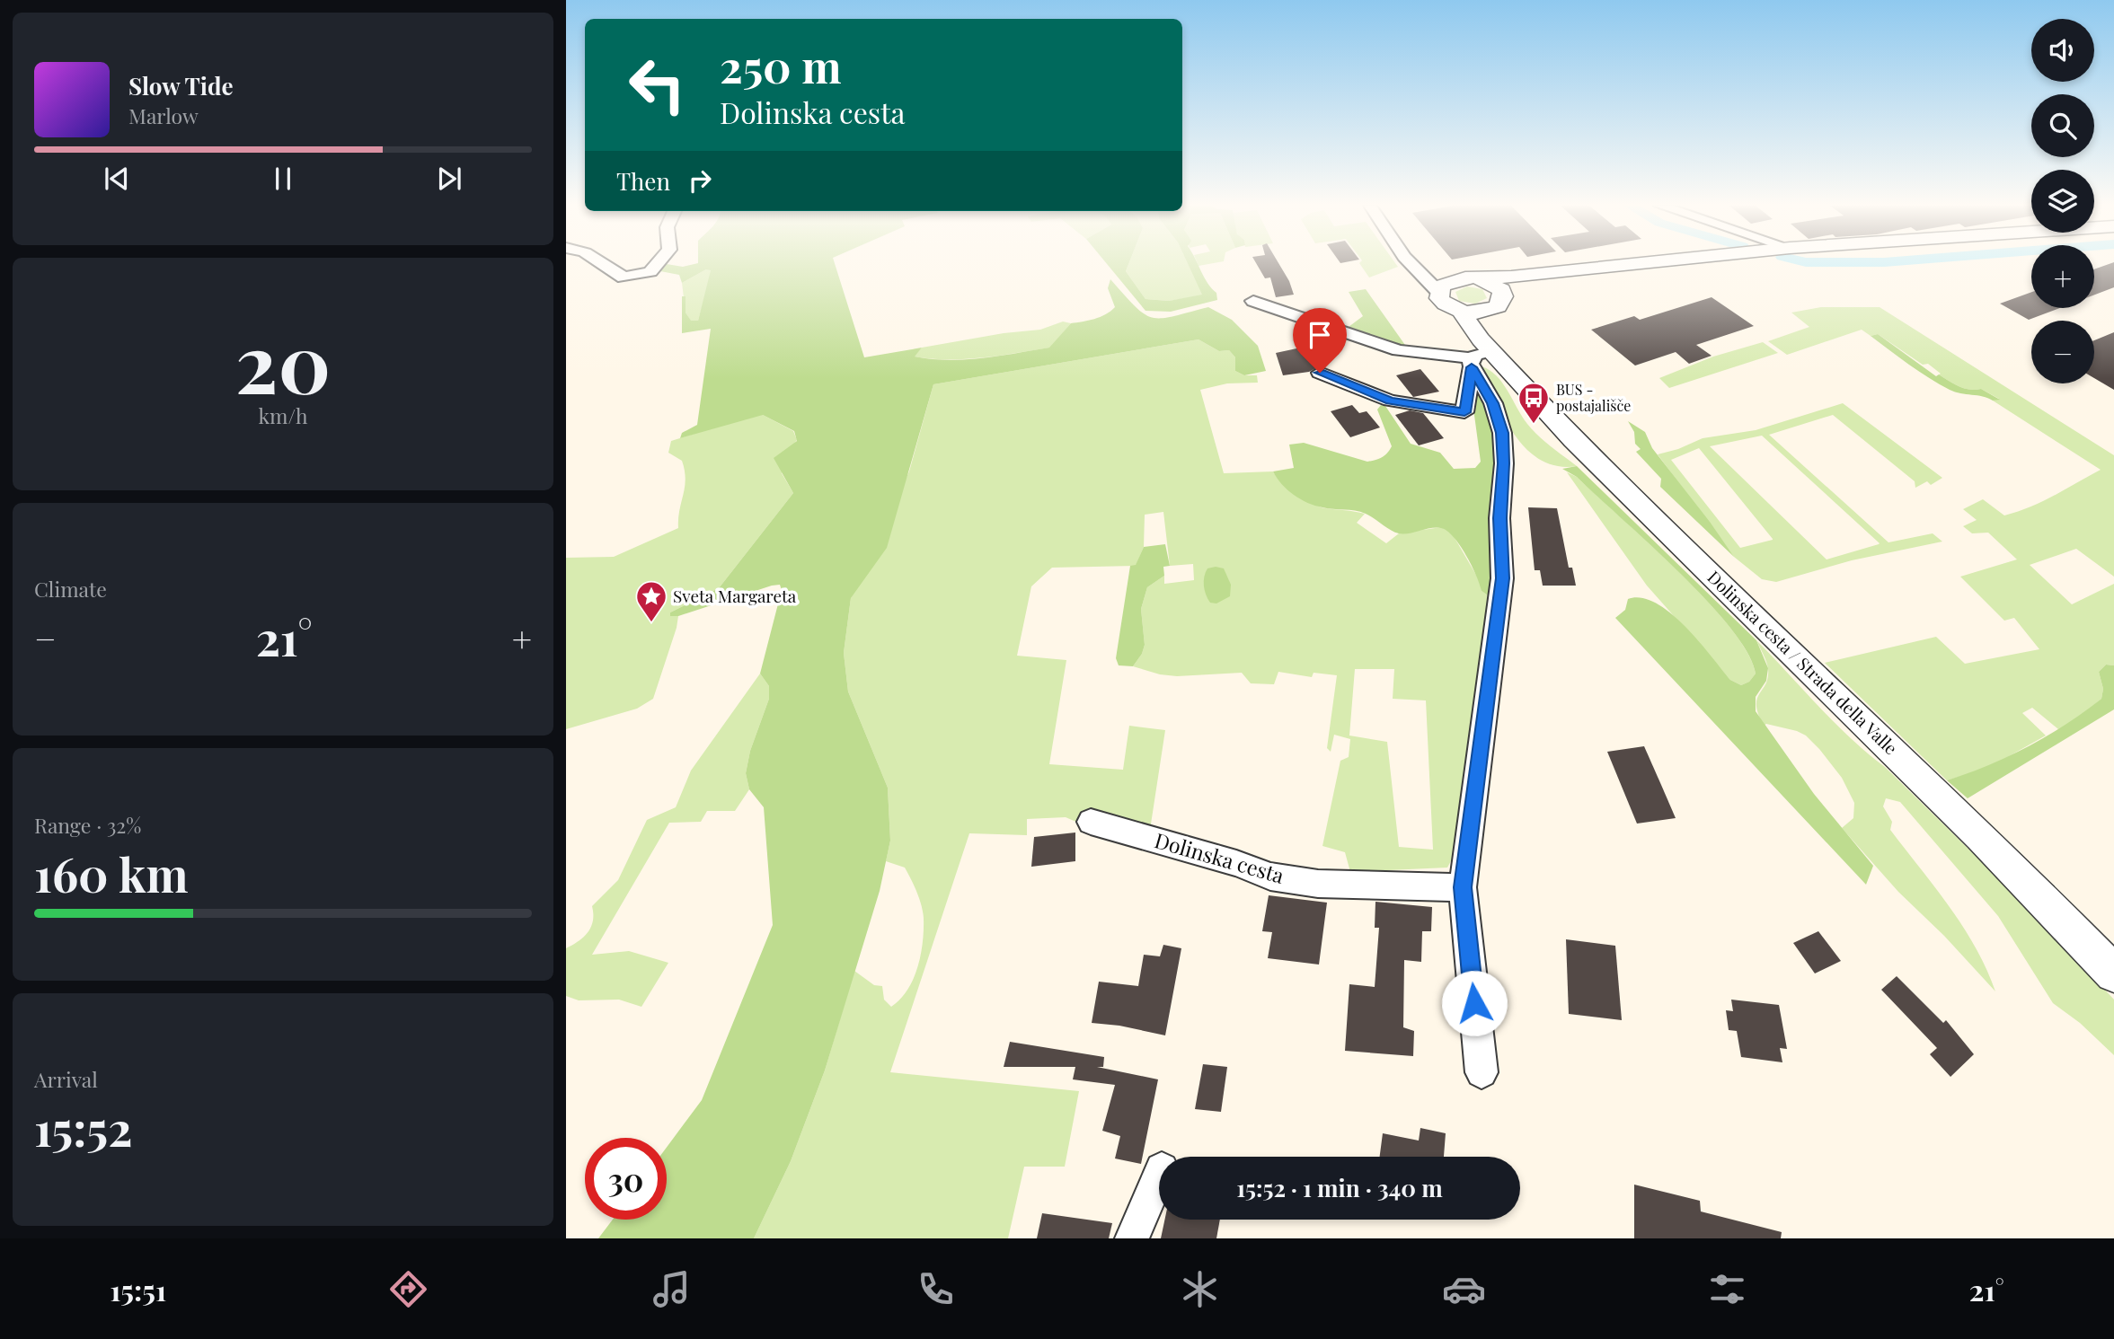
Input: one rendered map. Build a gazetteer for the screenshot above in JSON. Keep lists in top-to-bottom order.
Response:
{
  "streets": {
    "street": ["Dolinska cesta / Strada della Valle", "Dolinska cesta"]
  },
  "places": {
    "bus stop": ["BUS - postajališče"],
    "place": ["Sveta Margareta"]
  },
  "page": {
    "map_buttons": ["+", "−"],
    "turn": ["250 m", "Dolinska cesta"],
    "song": ["Slow Tide", "Marlow"],
    "then": "Then",
    "tile": [
      ["20", "km/h"],
      "Climate",
      ["Range · 32%", "160 km"],
      ["Arrival", "15:52"]
    ],
    "heat": ["−", "21°", "+"],
    "limit": "30",
    "trip": "15:52 · 1 min · 340 m",
    "tabs": ["15:51", "21°"]
  }
}
